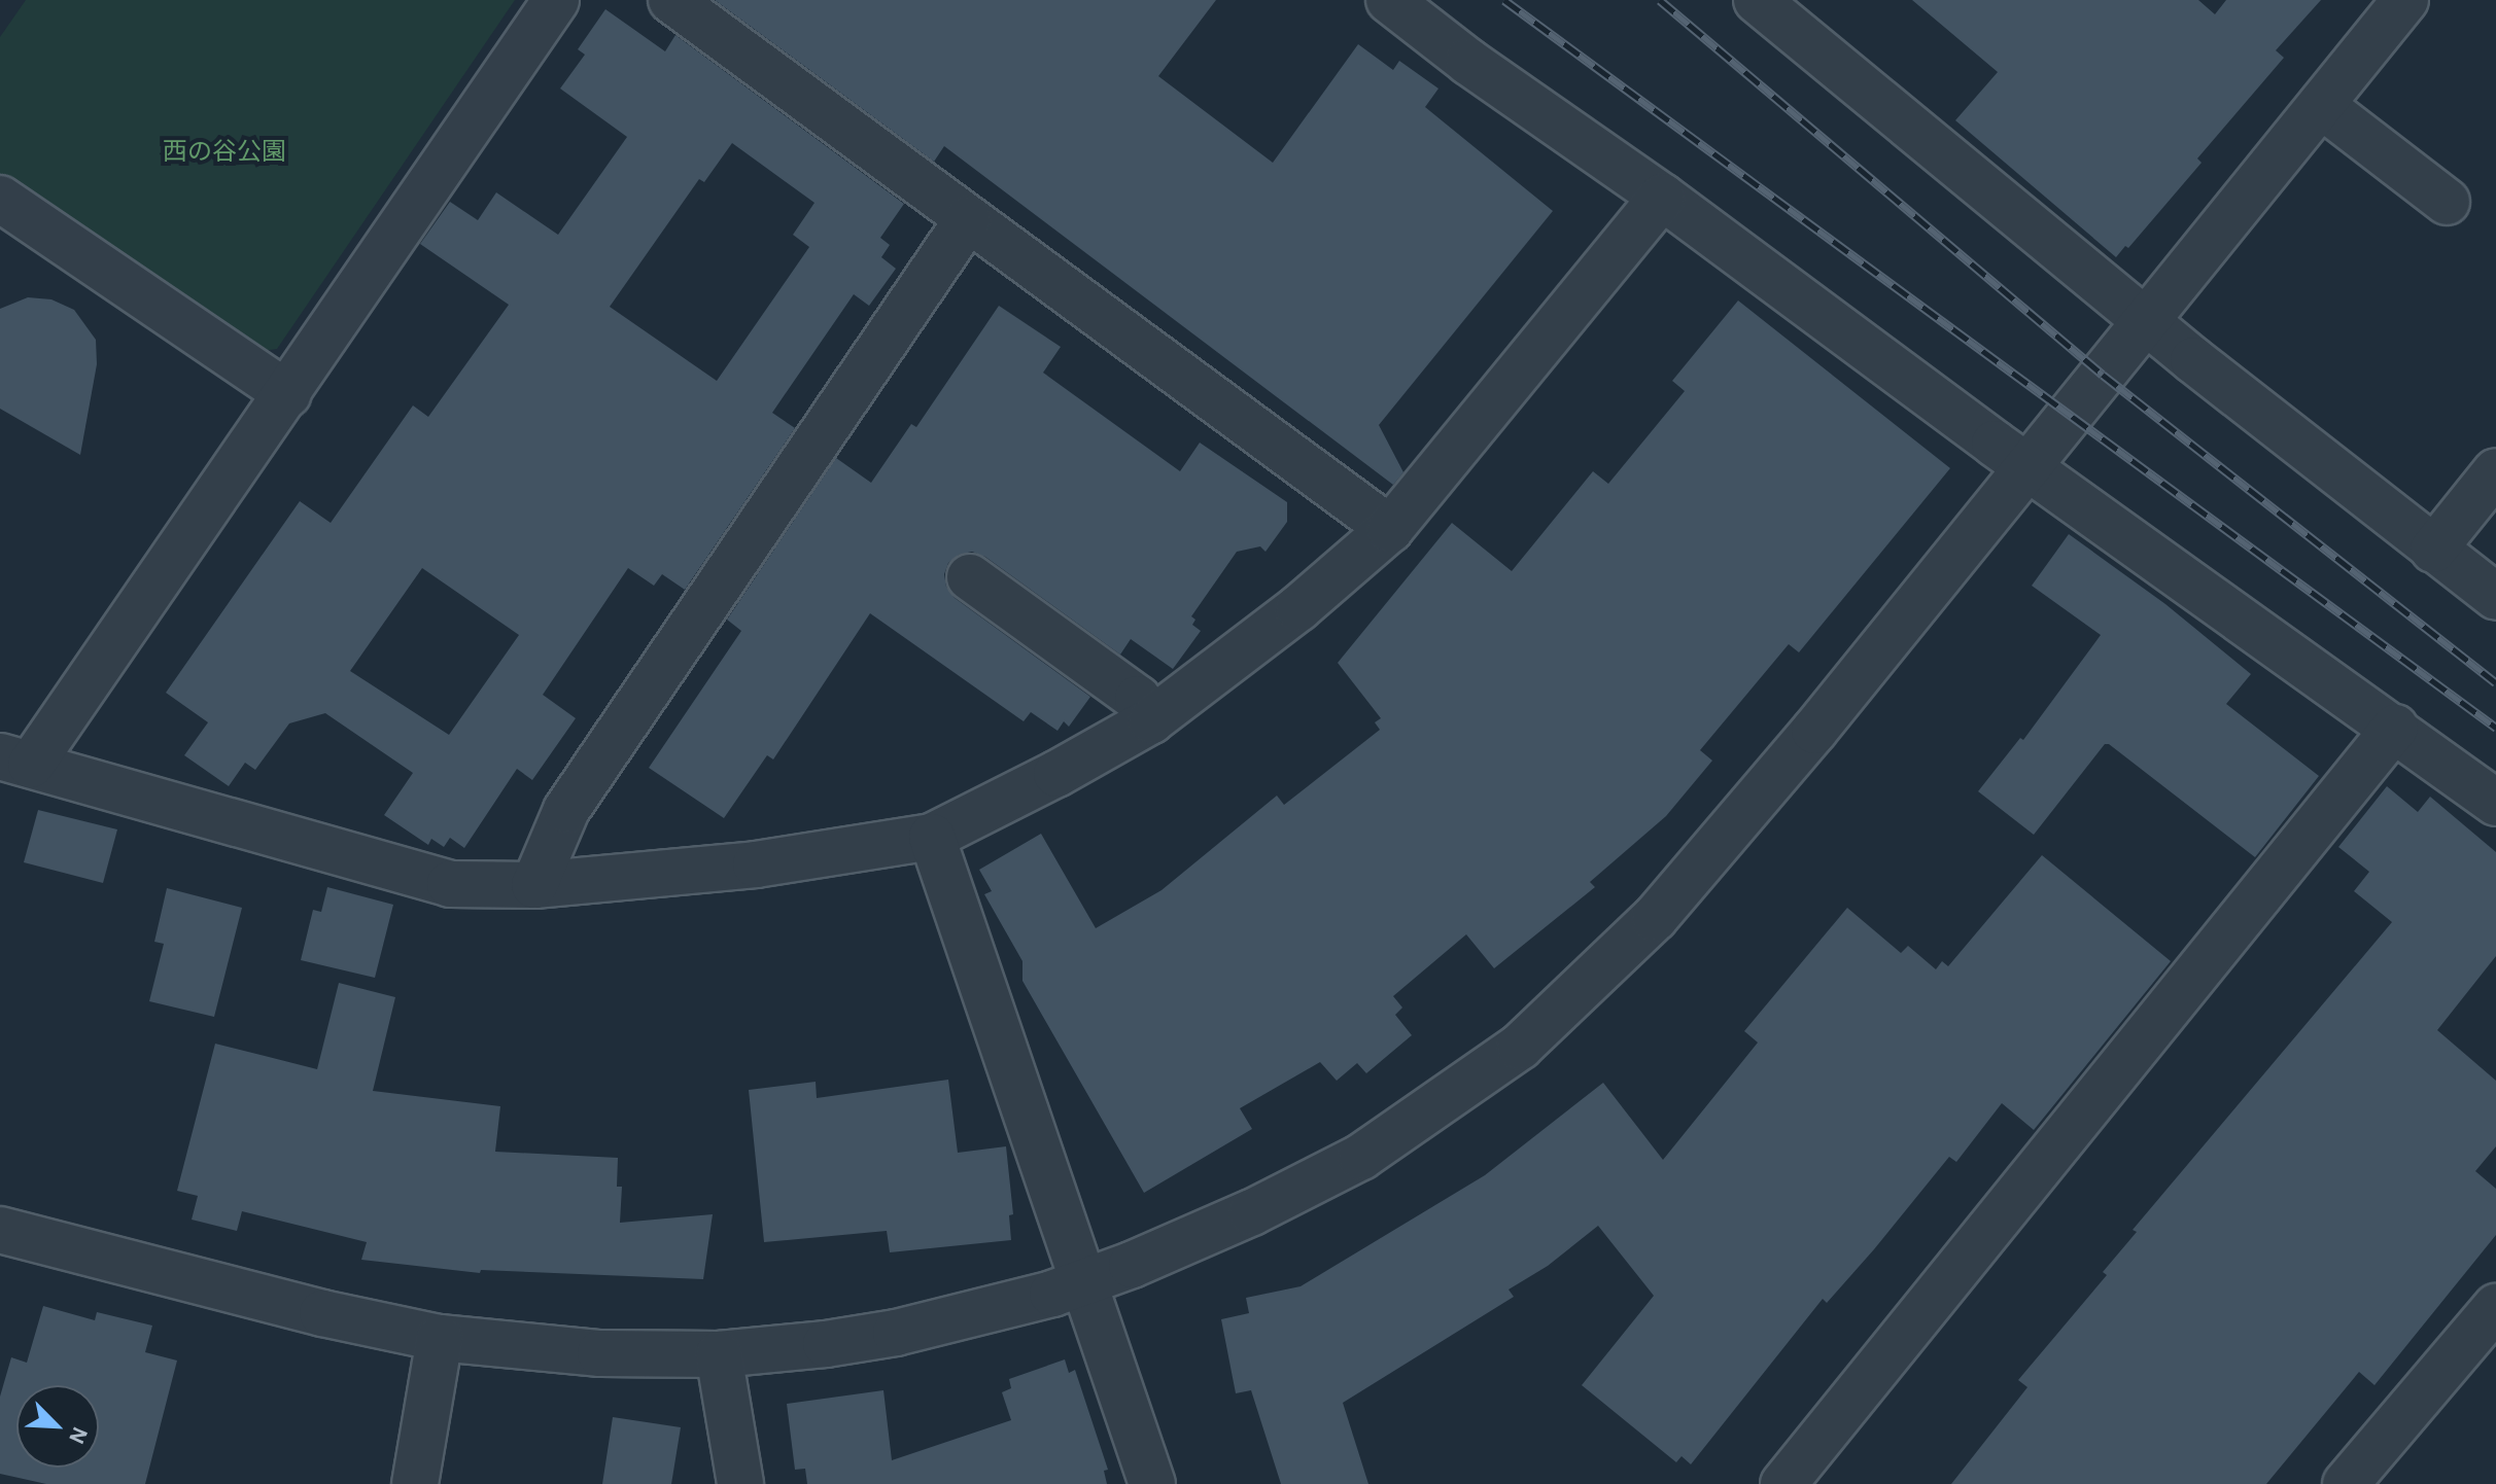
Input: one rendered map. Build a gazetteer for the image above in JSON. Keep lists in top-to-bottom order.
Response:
{
  "parks": ["西の谷公園"],
  "north": "bottom right"
}
